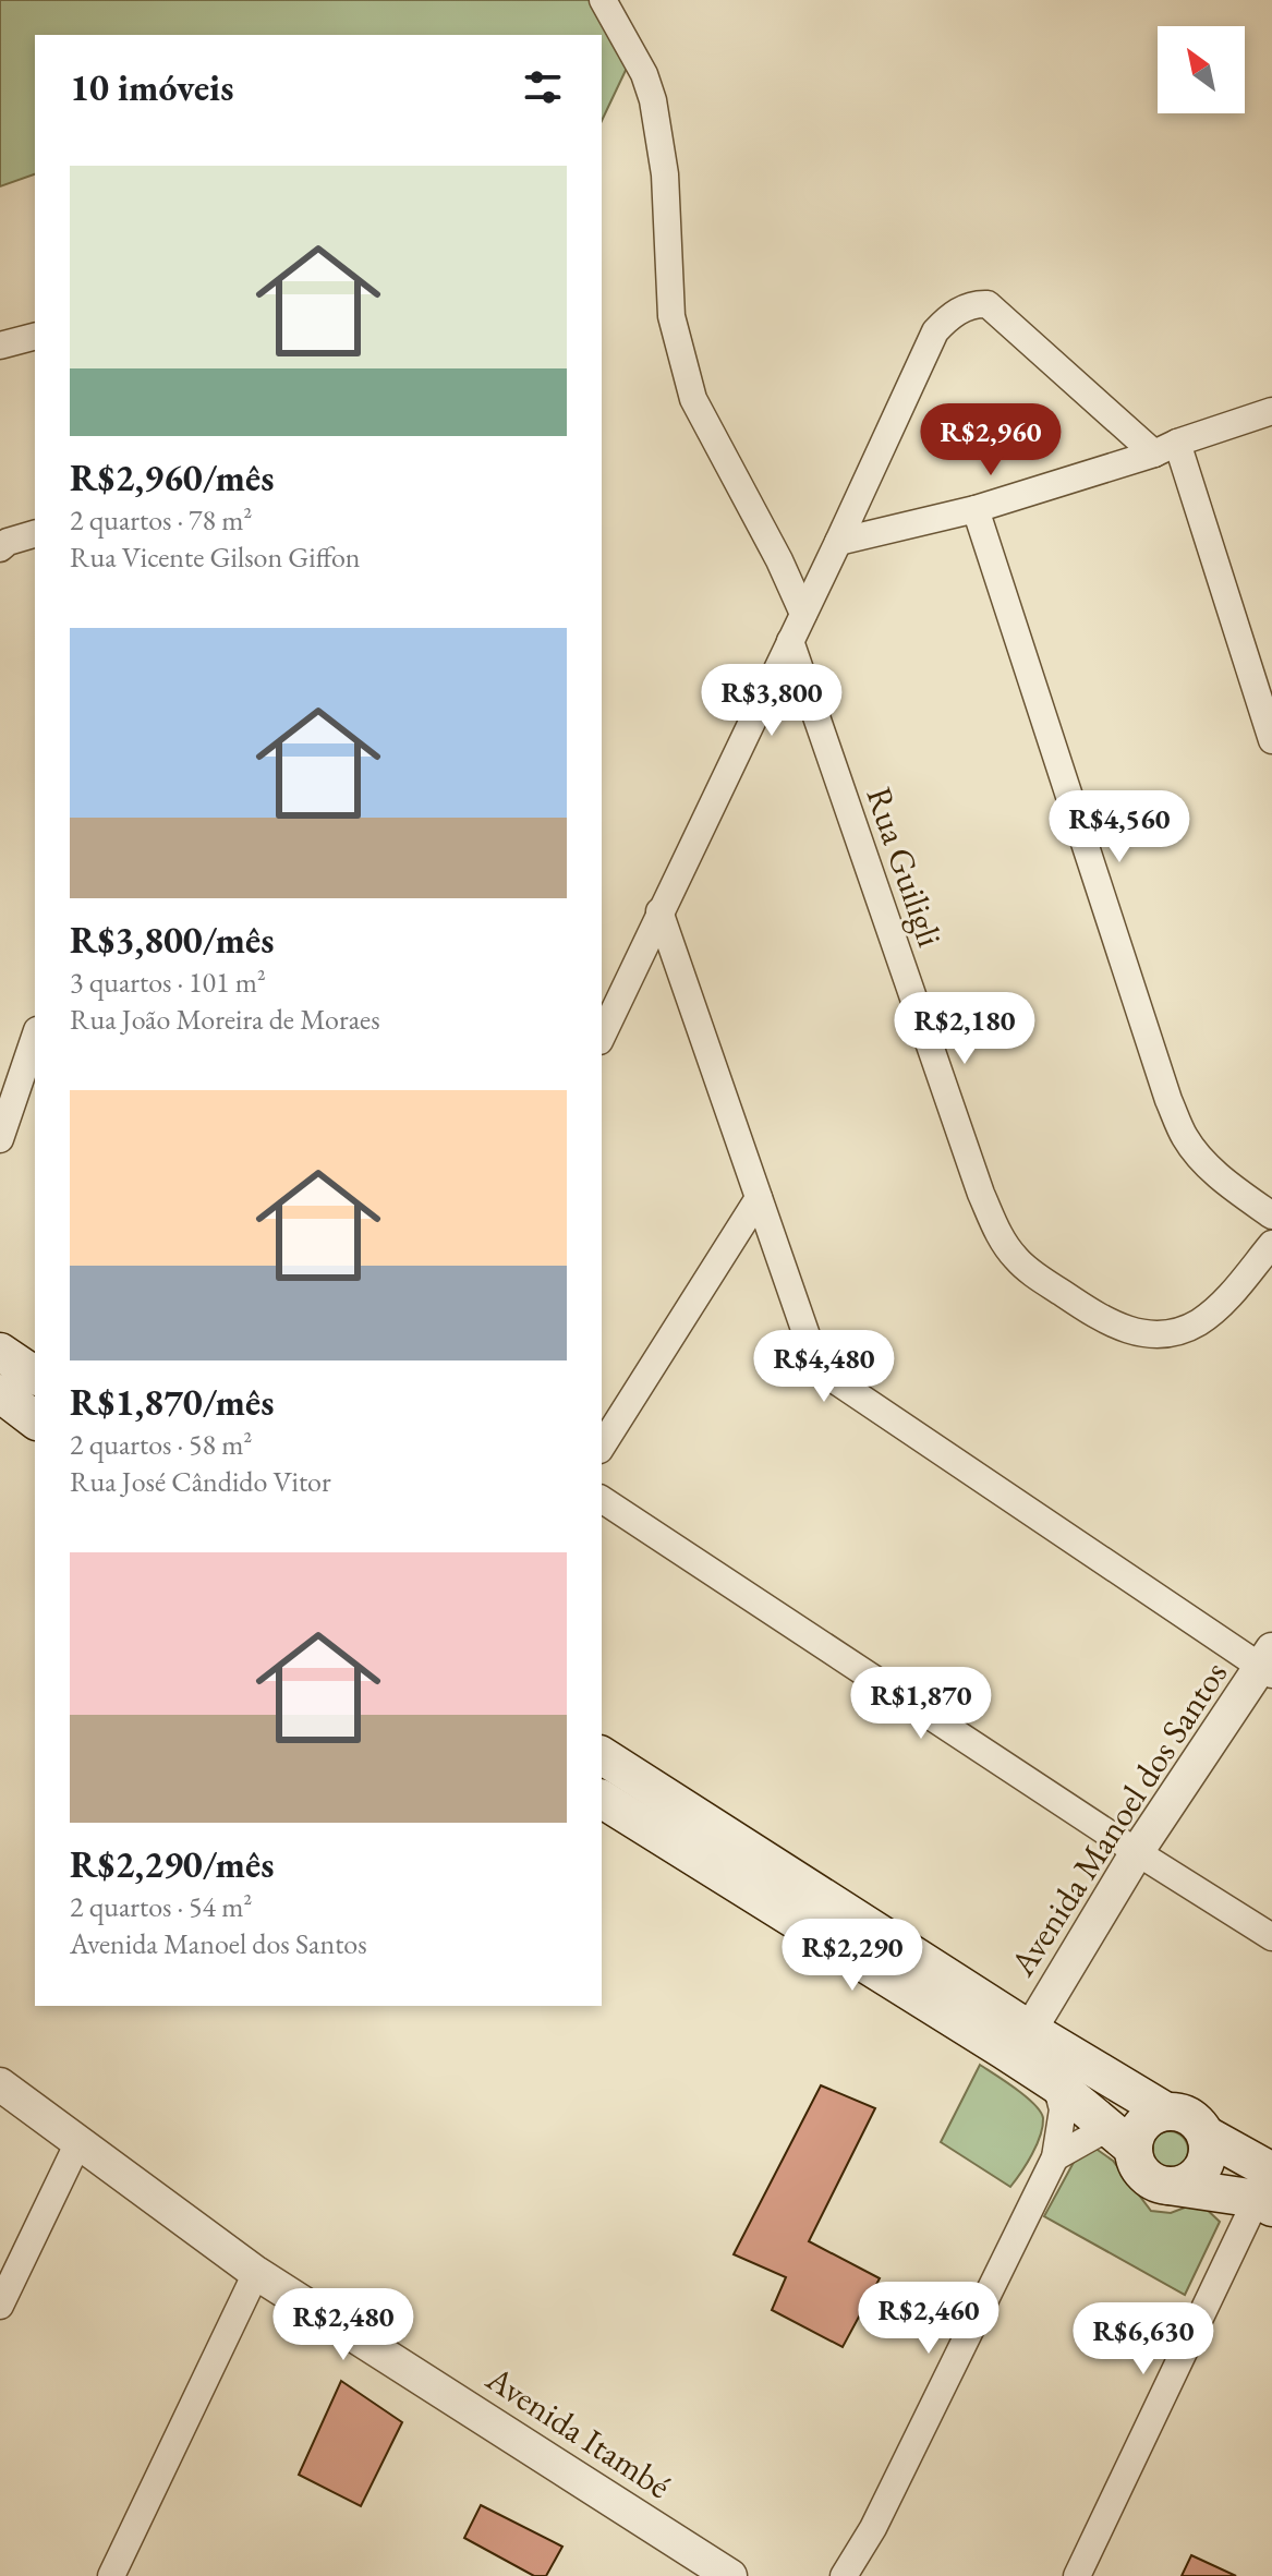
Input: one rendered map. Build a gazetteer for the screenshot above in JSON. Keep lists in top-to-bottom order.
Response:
{
  "streets": {
    "street": ["Rua Guiligli", "Avenida Manoel dos Santos", "Avenida Itambé"]
  },
  "north": "top left",
  "page": {
    "heading": "10 imóveis",
    "list": [
      {
        "name": "R$2,960/mês",
        "note": "2 quartos · 78 m² · Rua Vicente Gilson Giffon"
      },
      {
        "name": "R$3,800/mês",
        "note": "3 quartos · 101 m² · Rua João Moreira de Moraes"
      },
      {
        "name": "R$1,870/mês",
        "note": "2 quartos · 58 m² · Rua José Cândido Vitor"
      },
      {
        "name": "R$2,290/mês",
        "note": "2 quartos · 54 m² · Avenida Manoel dos Santos"
      }
    ],
    "price": [
      "R$2,960",
      "R$3,800",
      "R$4,560",
      "R$2,180",
      "R$4,480",
      "R$1,870",
      "R$2,290",
      "R$2,460",
      "R$2,480",
      "R$6,630"
    ]
  }
}
